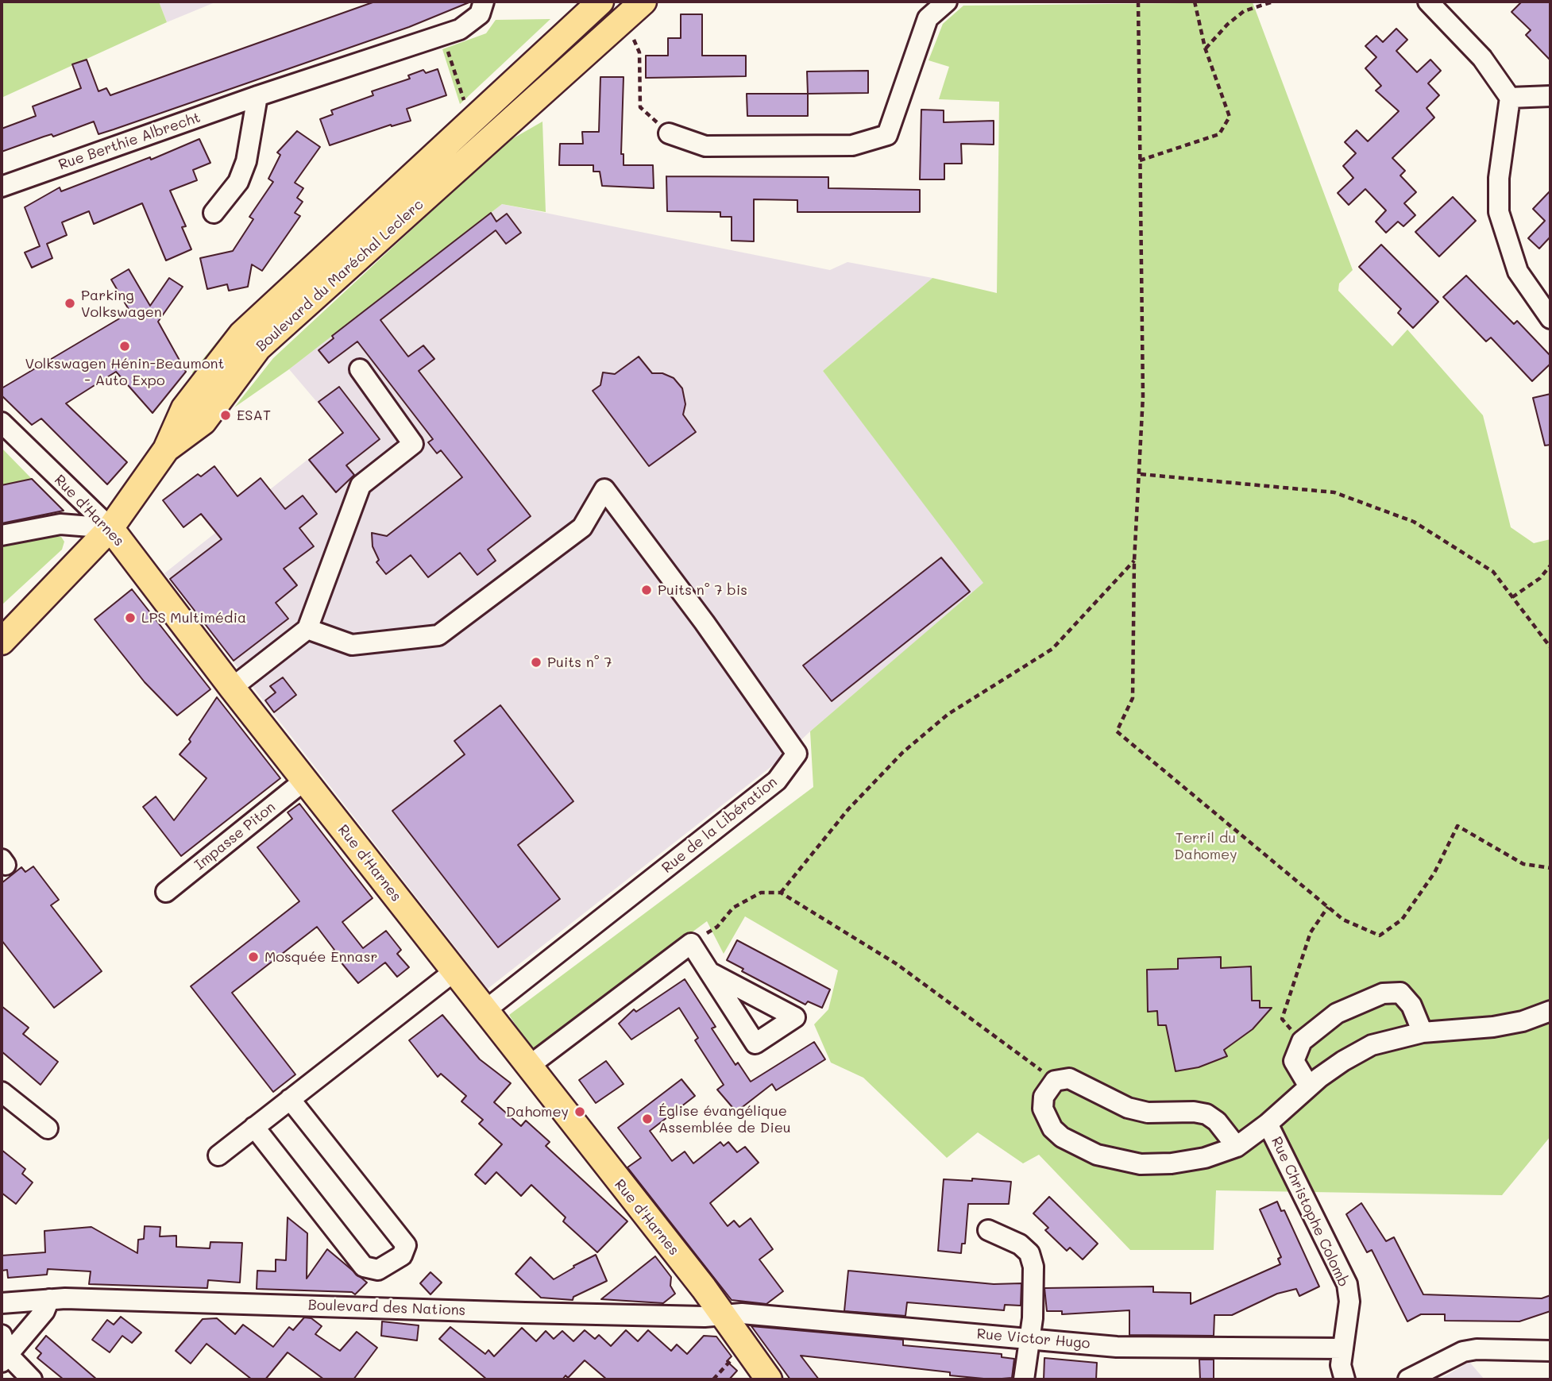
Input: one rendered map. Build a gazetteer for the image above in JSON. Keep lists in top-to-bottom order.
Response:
{
  "streets": {
    "main road": ["Boulevard du Maréchal Leclerc", "Rue d'Harnes"],
    "street": [
      "Rue Berthie Albrecht",
      "Rue de la Libération",
      "Impasse Piton",
      "Rue Christophe Colomb",
      "Boulevard des Nations",
      "Rue Victor Hugo"
    ]
  },
  "crossings": [
    ["Rue d'Harnes", "Rue de la Libération"],
    ["Rue d'Harnes", "Impasse Piton"],
    ["Rue d'Harnes", "Boulevard des Nations"],
    ["Rue d'Harnes", "Rue Victor Hugo"],
    ["Rue Christophe Colomb", "Rue Victor Hugo"],
    ["Boulevard des Nations", "Rue Victor Hugo"]
  ],
  "parks": ["Terril du Dahomey"],
  "places": [
    "Parking Volkswagen",
    "Volkswagen Hénin-Beaumont - Auto Expo",
    "ESAT",
    "Puits n° 7 bis",
    "LPS Multimédia",
    "Puits n° 7",
    "Mosquée Ennasr",
    "Dahomey",
    "Église évangélique Assemblée de Dieu"
  ]
}
